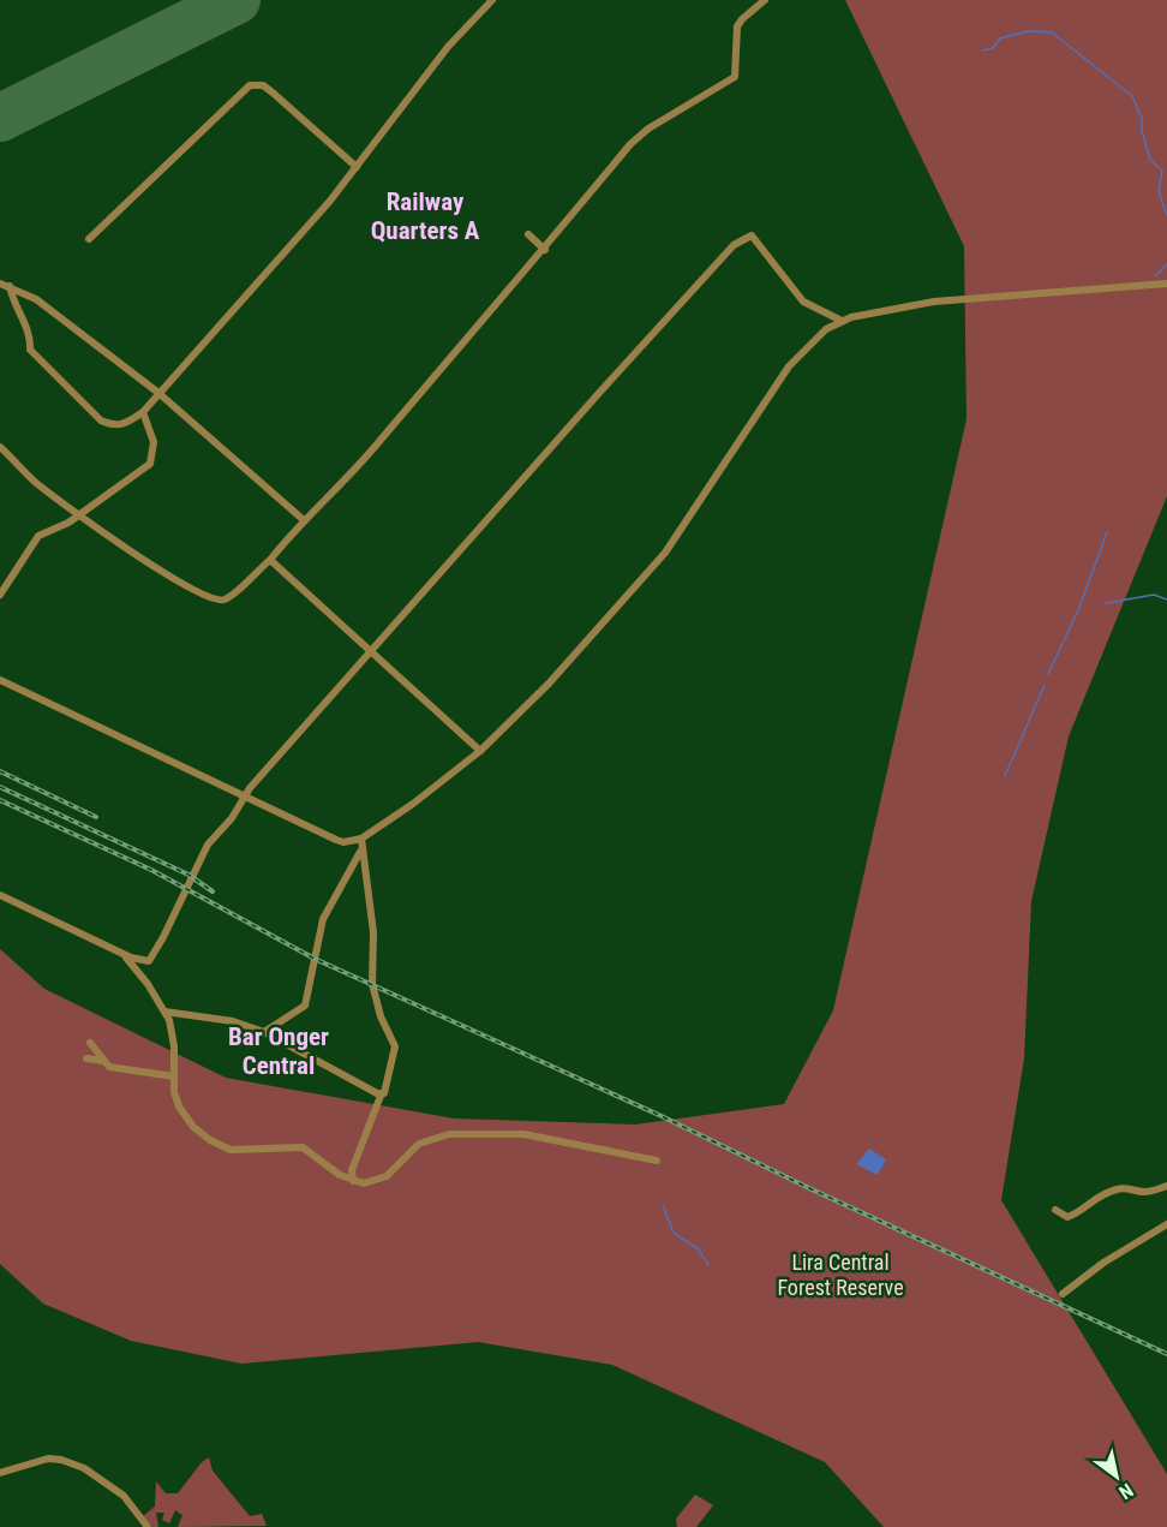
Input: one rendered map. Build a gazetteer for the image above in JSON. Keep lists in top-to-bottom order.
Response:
{
  "districts": ["Railway Quarters A", "Bar Onger Central"],
  "parks": ["Lira Central Forest Reserve"],
  "north": "bottom right"
}
